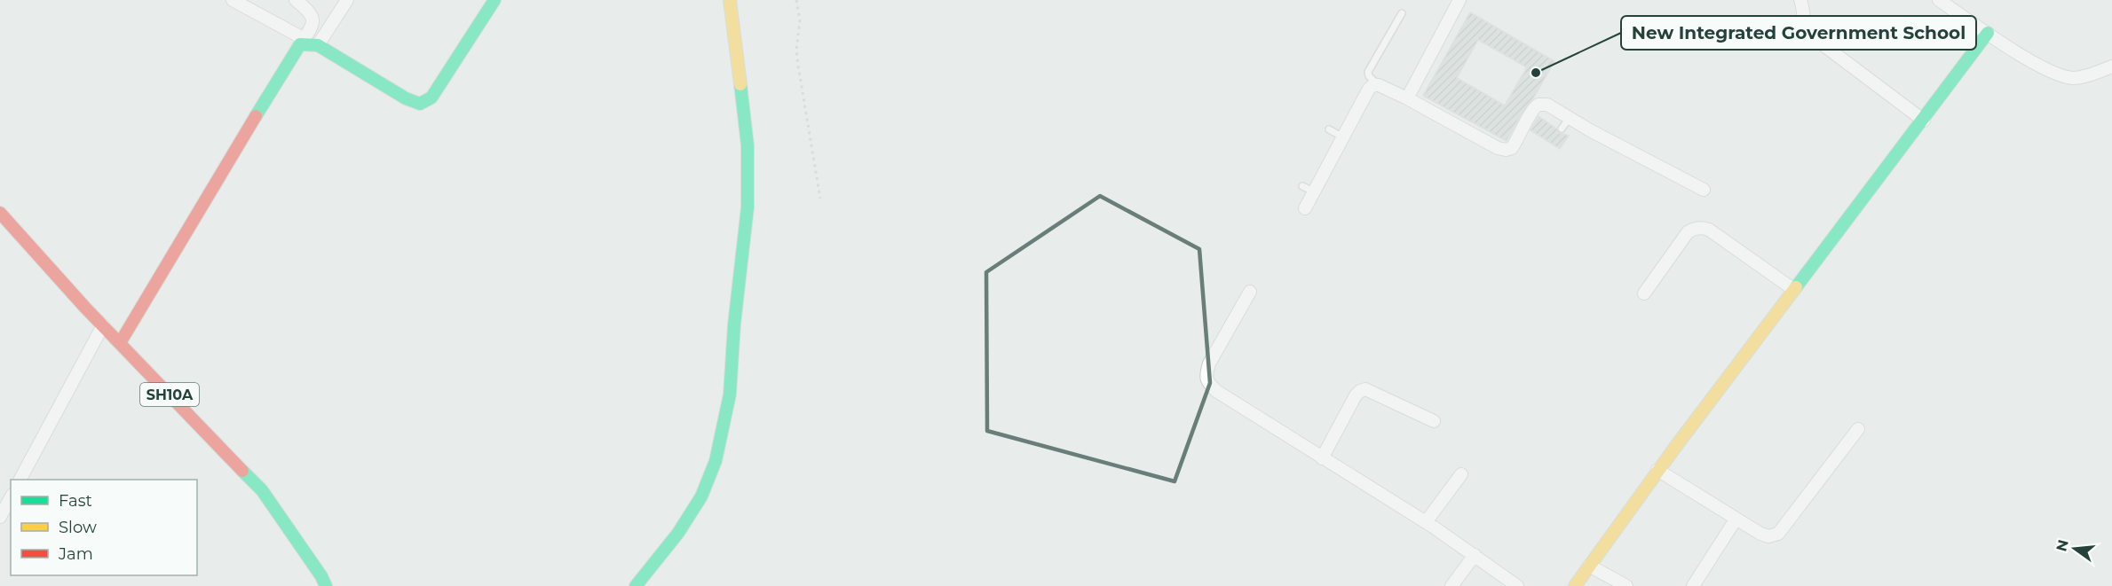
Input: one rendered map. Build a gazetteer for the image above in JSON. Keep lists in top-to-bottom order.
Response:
{
  "streets": {
    "street": ["SH10A"]
  },
  "places": ["New Integrated Government School"],
  "legend": ["Fast", "Slow", "Jam"],
  "north": "left"
}
